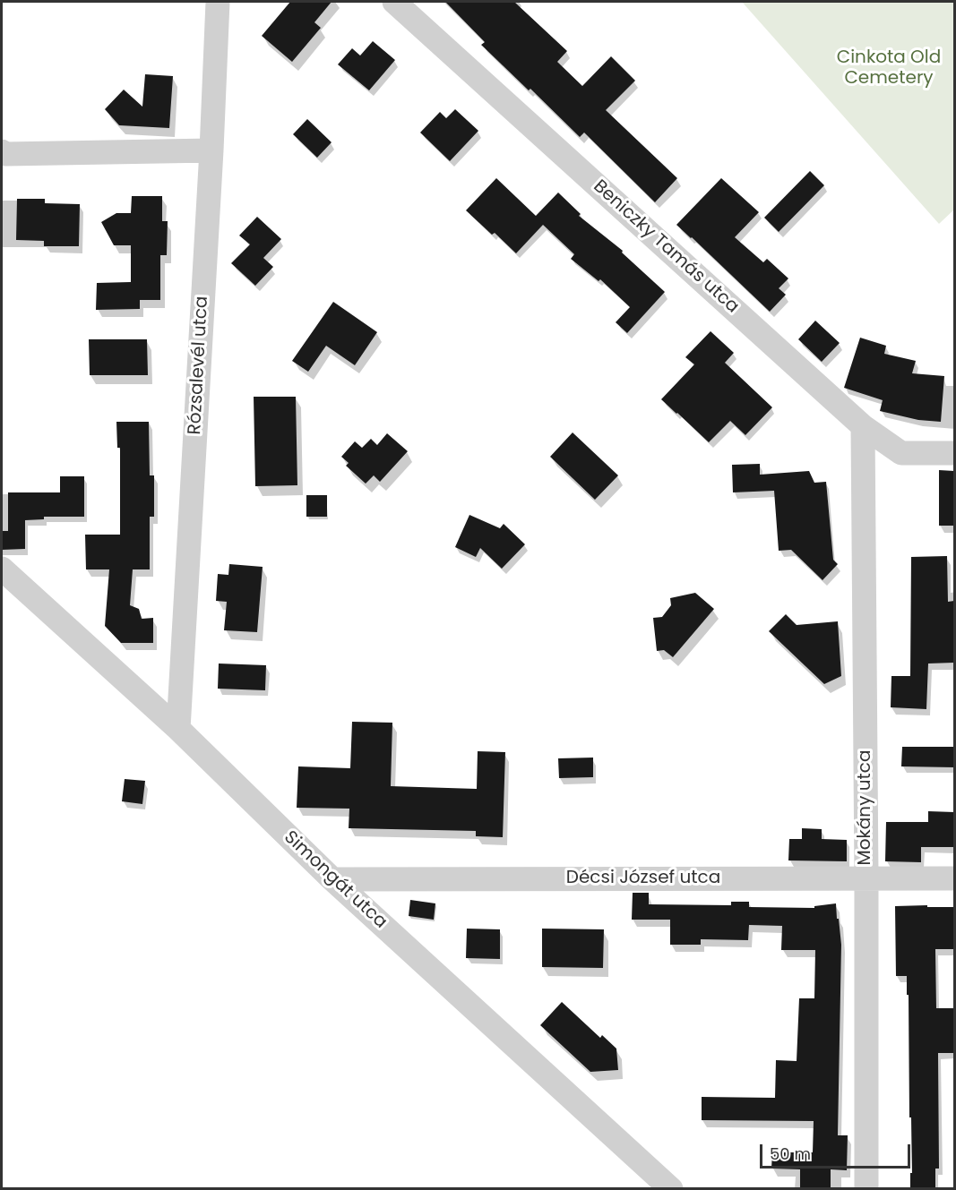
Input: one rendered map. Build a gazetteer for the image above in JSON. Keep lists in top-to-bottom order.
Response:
{
  "streets": {
    "street": [
      "Beniczky Tamás utca",
      "Rózsalevél utca",
      "Mokány utca",
      "Décsi József utca",
      "Simongát utca"
    ]
  },
  "crossings": [
    ["Beniczky Tamás utca", "Mokány utca"],
    ["Rózsalevél utca", "Simongát utca"],
    ["Mokány utca", "Décsi József utca"],
    ["Décsi József utca", "Simongát utca"]
  ],
  "parks": ["Cinkota Old Cemetery"],
  "scale_bar": "50 m"
}
